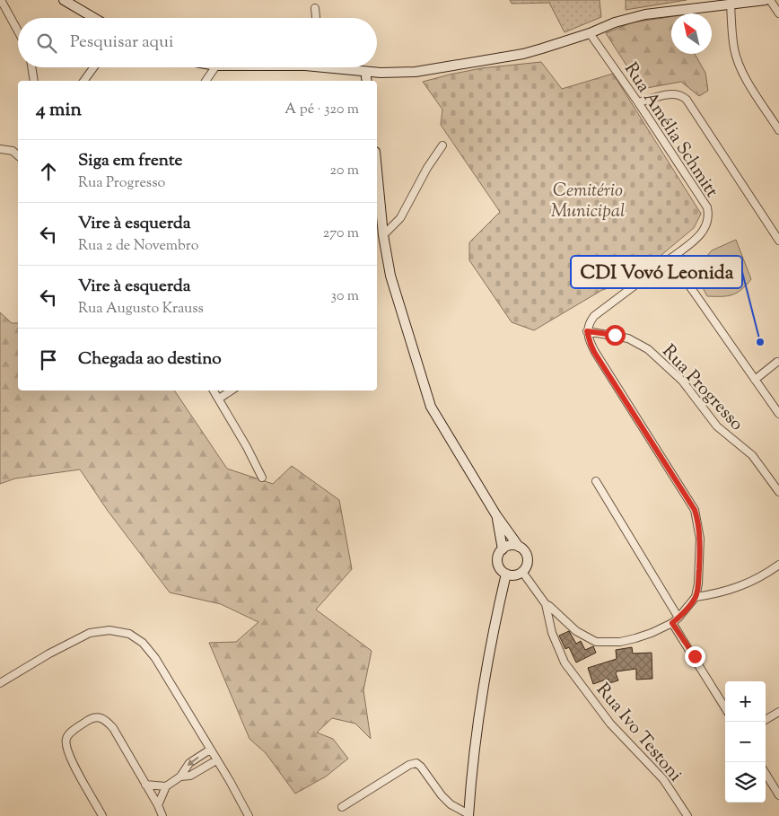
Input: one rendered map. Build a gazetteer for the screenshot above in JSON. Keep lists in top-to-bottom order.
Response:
{
  "streets": {
    "street": ["Rua Amélia Schmitt", "Rua Progresso", "Rua Ivo Testoni"]
  },
  "parks": ["Cemitério Municipal"],
  "places": ["CDI Vovó Leonida"],
  "north": "top left",
  "page": {
    "search": "Pesquisar aqui",
    "heading": ["4 min", "A pé · 320 m"],
    "list": [
      ["Siga em frente", "Rua Progresso", "20 m"],
      ["Vire à esquerda", "Rua 2 de Novembro", "270 m"],
      ["Vire à esquerda", "Rua Augusto Krauss", "30 m"],
      "Chegada ao destino"
    ],
    "map_buttons": ["+", "−"]
  }
}
